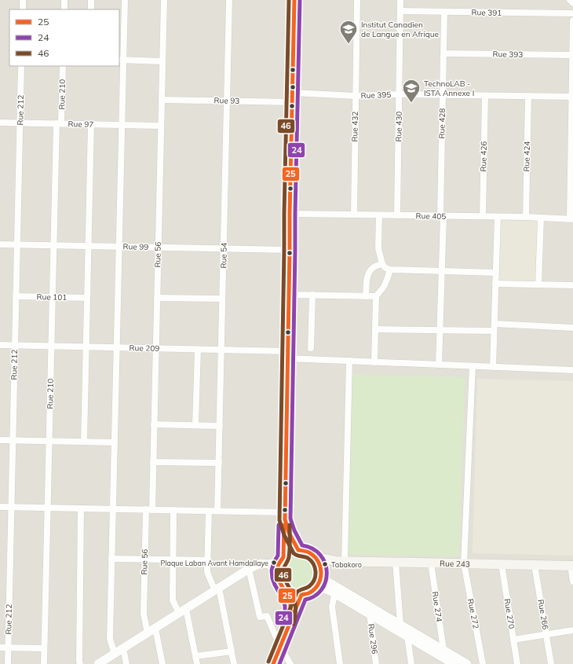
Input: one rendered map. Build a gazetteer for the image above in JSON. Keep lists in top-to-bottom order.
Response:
{
  "streets": {
    "main road": ["Rue 243"],
    "street": [
      "Rue 391",
      "Rue 393",
      "Rue 210",
      "Rue 395",
      "Rue 93",
      "Rue 212",
      "Rue 428",
      "Rue 97",
      "Rue 432",
      "Rue 430",
      "Rue 426",
      "Rue 424",
      "Rue 405",
      "Rue 99",
      "Rue 56",
      "Rue 54",
      "Rue 101",
      "Rue 209",
      "Rue 274",
      "Rue 272",
      "Rue 270",
      "Rue 266",
      "Rue 296"
    ]
  },
  "crossings": [
    ["Rue 391", "Rue 428"],
    ["Rue 391", "Rue 430"],
    ["Rue 393", "Rue 428"],
    ["Rue 210", "Rue 97"],
    ["Rue 210", "Rue 99"],
    ["Rue 210", "Rue 101"],
    ["Rue 210", "Rue 209"],
    ["Rue 395", "Rue 93"],
    ["Rue 395", "Rue 428"],
    ["Rue 395", "Rue 432"],
    ["Rue 395", "Rue 430"],
    ["Rue 395", "Rue 426"],
    ["Rue 395", "Rue 424"],
    ["Rue 93", "Rue 56"],
    ["Rue 93", "Rue 54"],
    ["Rue 212", "Rue 97"],
    ["Rue 212", "Rue 99"],
    ["Rue 212", "Rue 101"],
    ["Rue 212", "Rue 209"],
    ["Rue 428", "Rue 405"],
    ["Rue 428", "Rue 209"],
    ["Rue 97", "Rue 56"],
    ["Rue 432", "Rue 405"],
    ["Rue 430", "Rue 405"],
    ["Rue 426", "Rue 405"],
    ["Rue 424", "Rue 405"],
    ["Rue 99", "Rue 56"],
    ["Rue 99", "Rue 54"],
    ["Rue 56", "Rue 209"],
    ["Rue 54", "Rue 209"],
    ["Rue 209", "Rue 272"],
    ["Rue 243", "Rue 274"],
    ["Rue 243", "Rue 272"],
    ["Rue 243", "Rue 270"],
    ["Rue 243", "Rue 266"]
  ],
  "places": {
    "school or university": ["Institut Canadien de Langue en Afrique", "TechnoLAB - ISTA Annexe I"],
    "other": ["Plaque Laban Avant Hamdallaye", "Tabakoro"]
  },
  "lines": ["transit line 25", "transit line 24", "transit line 46"],
  "legend": ["25", "24", "46"]
}
